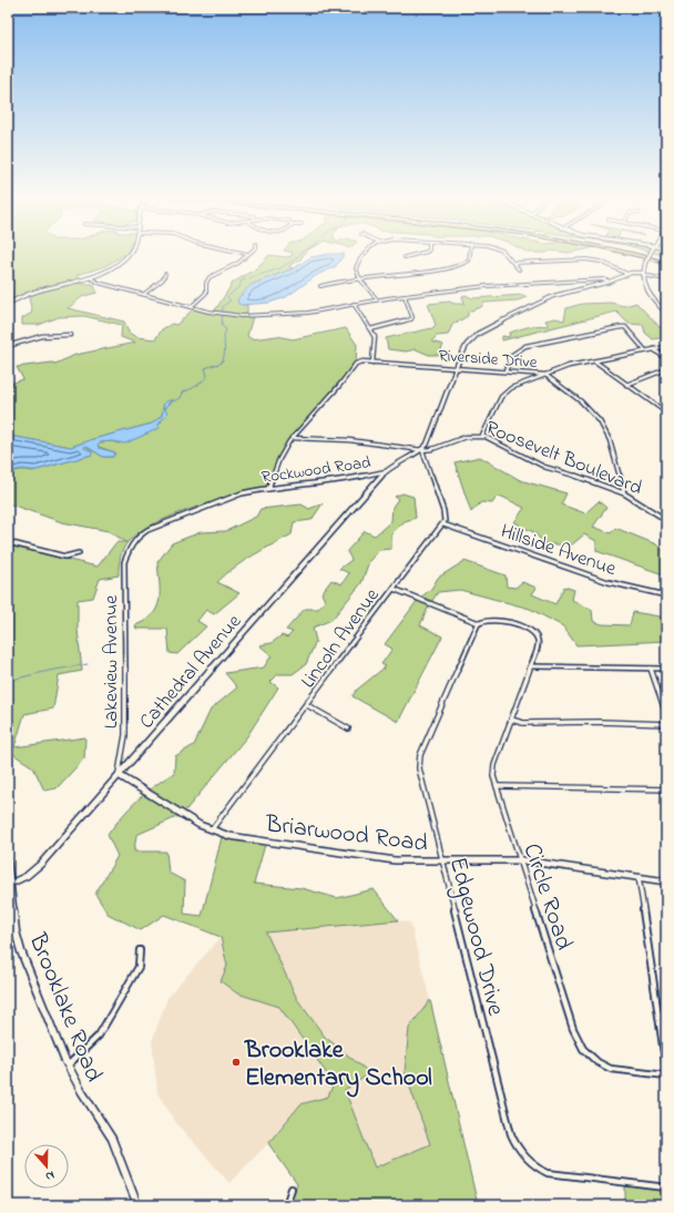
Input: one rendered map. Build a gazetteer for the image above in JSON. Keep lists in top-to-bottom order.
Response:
{
  "streets": {
    "street": [
      "Riverside Drive",
      "Roosevelt Boulevard",
      "Rockwood Road",
      "Hillside Avenue",
      "Lincoln Avenue",
      "Lakeview Avenue",
      "Cathedral Avenue",
      "Briarwood Road",
      "Circle Road",
      "Edgewood Drive",
      "Brooklake Road"
    ]
  },
  "crossings": [
    ["Riverside Drive", "Roosevelt Boulevard"],
    ["Roosevelt Boulevard", "Rockwood Road"],
    ["Rockwood Road", "Lakeview Avenue"],
    ["Rockwood Road", "Cathedral Avenue"],
    ["Hillside Avenue", "Lincoln Avenue"],
    ["Lincoln Avenue", "Briarwood Road"],
    ["Lakeview Avenue", "Cathedral Avenue"],
    ["Lakeview Avenue", "Briarwood Road"],
    ["Cathedral Avenue", "Briarwood Road"],
    ["Cathedral Avenue", "Brooklake Road"],
    ["Briarwood Road", "Circle Road"],
    ["Briarwood Road", "Edgewood Drive"]
  ],
  "places": ["Brooklake Elementary School"],
  "north": "bottom"
}
